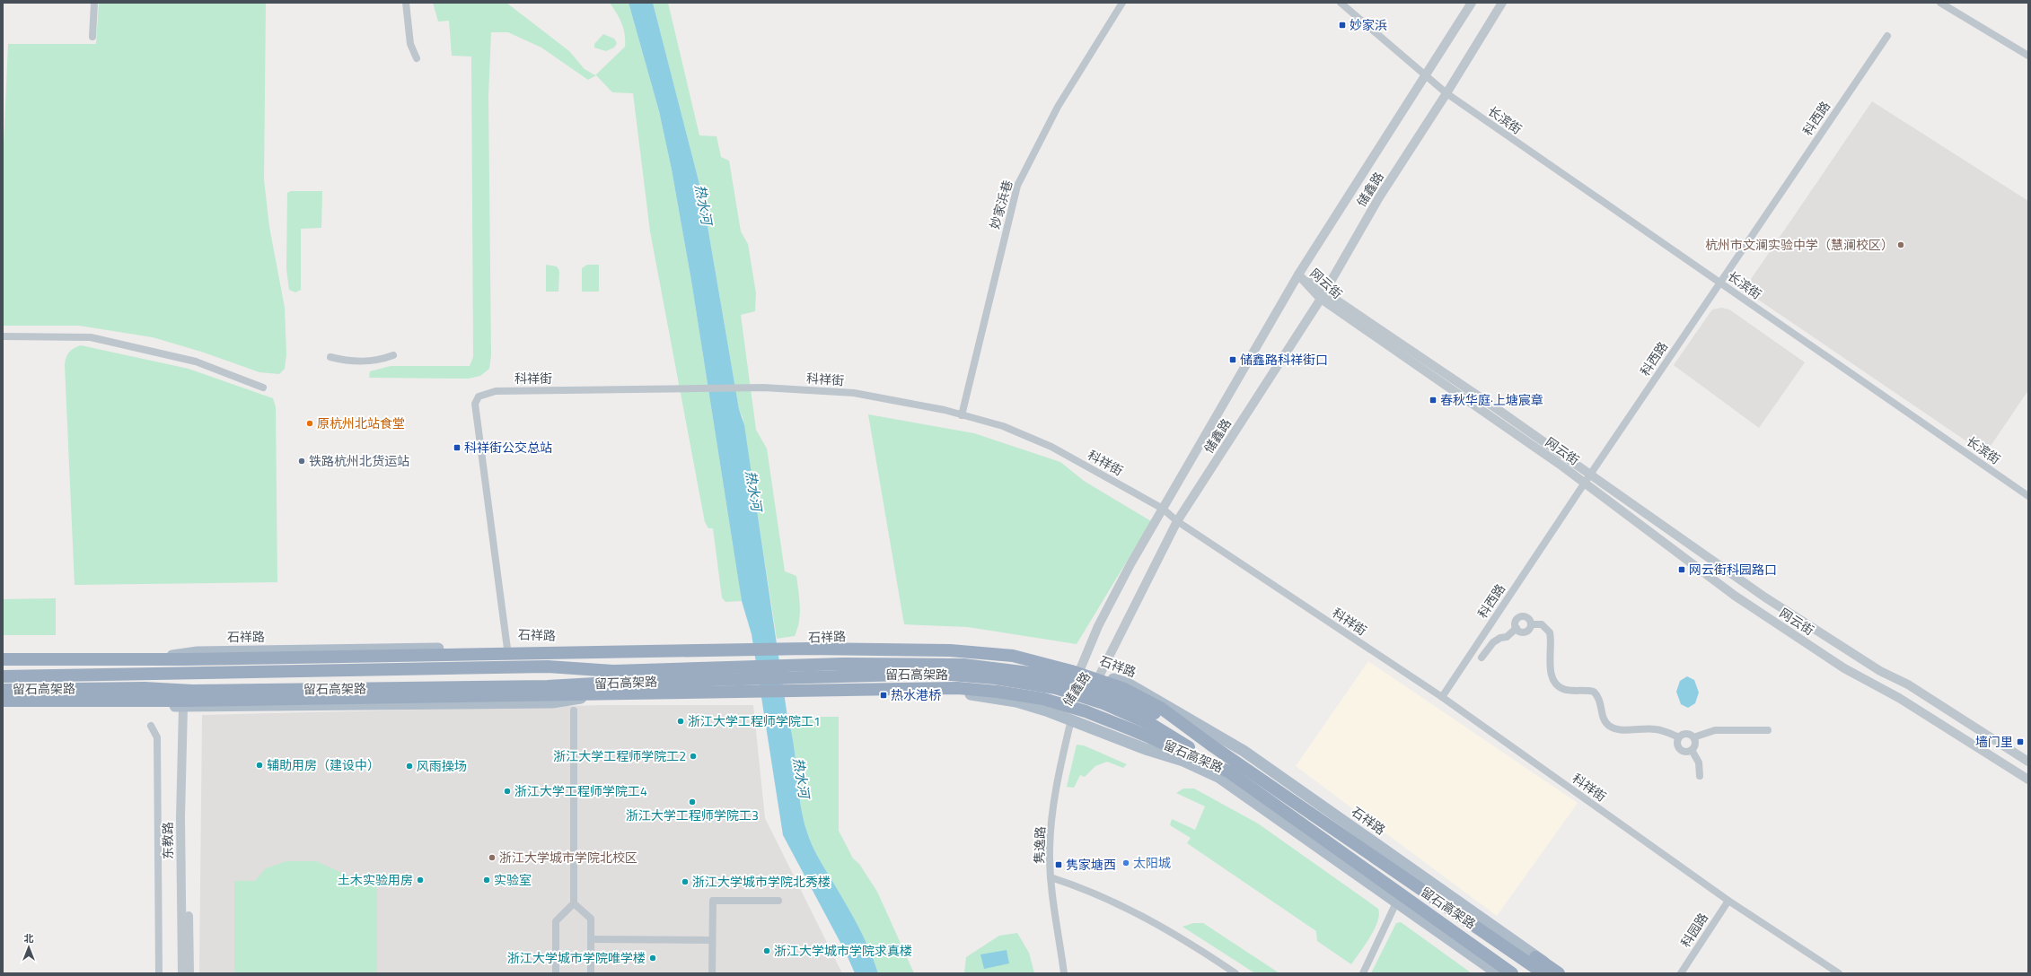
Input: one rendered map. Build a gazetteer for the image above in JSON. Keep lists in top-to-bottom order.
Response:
{
  "streets": {
    "highway": ["留石高架路"],
    "main road": ["石祥路"],
    "street": [
      "科西路",
      "长滨街",
      "储鑫路",
      "妙家浜巷",
      "网云街",
      "科祥街",
      "东教路",
      "隽逸路",
      "科园路"
    ]
  },
  "crossings": [
    ["科西路", "长滨街"],
    ["科西路", "网云街"],
    ["科西路", "科祥街"],
    ["长滨街", "储鑫路"],
    ["储鑫路", "网云街"],
    ["储鑫路", "科祥街"],
    ["储鑫路", "石祥路"],
    ["储鑫路", "隽逸路"],
    ["妙家浜巷", "科祥街"],
    ["科祥街", "石祥路"],
    ["科祥街", "科园路"]
  ],
  "water": ["热水河"],
  "places": {
    "transit": [
      "妙家浜",
      "储鑫路科祥街口",
      "春秋华庭·上塘宸章",
      "科祥街公交总站",
      "网云街科园路口",
      "热水港桥",
      "墙门里",
      "隽家塘西"
    ],
    "other": [
      "杭州市文澜实验中学（慧澜校区）",
      "原杭州北站食堂",
      "铁路杭州北货运站",
      "浙江大学工程师学院工1",
      "浙江大学工程师学院工2",
      "辅助用房（建设中）",
      "风雨操场",
      "浙江大学工程师学院工4",
      "浙江大学工程师学院工3",
      "浙江大学城市学院北校区",
      "太阳城",
      "土木实验用房",
      "实验室",
      "浙江大学城市学院北秀楼",
      "浙江大学城市学院求真楼",
      "浙江大学城市学院唯学楼"
    ]
  },
  "north": "top"
}
